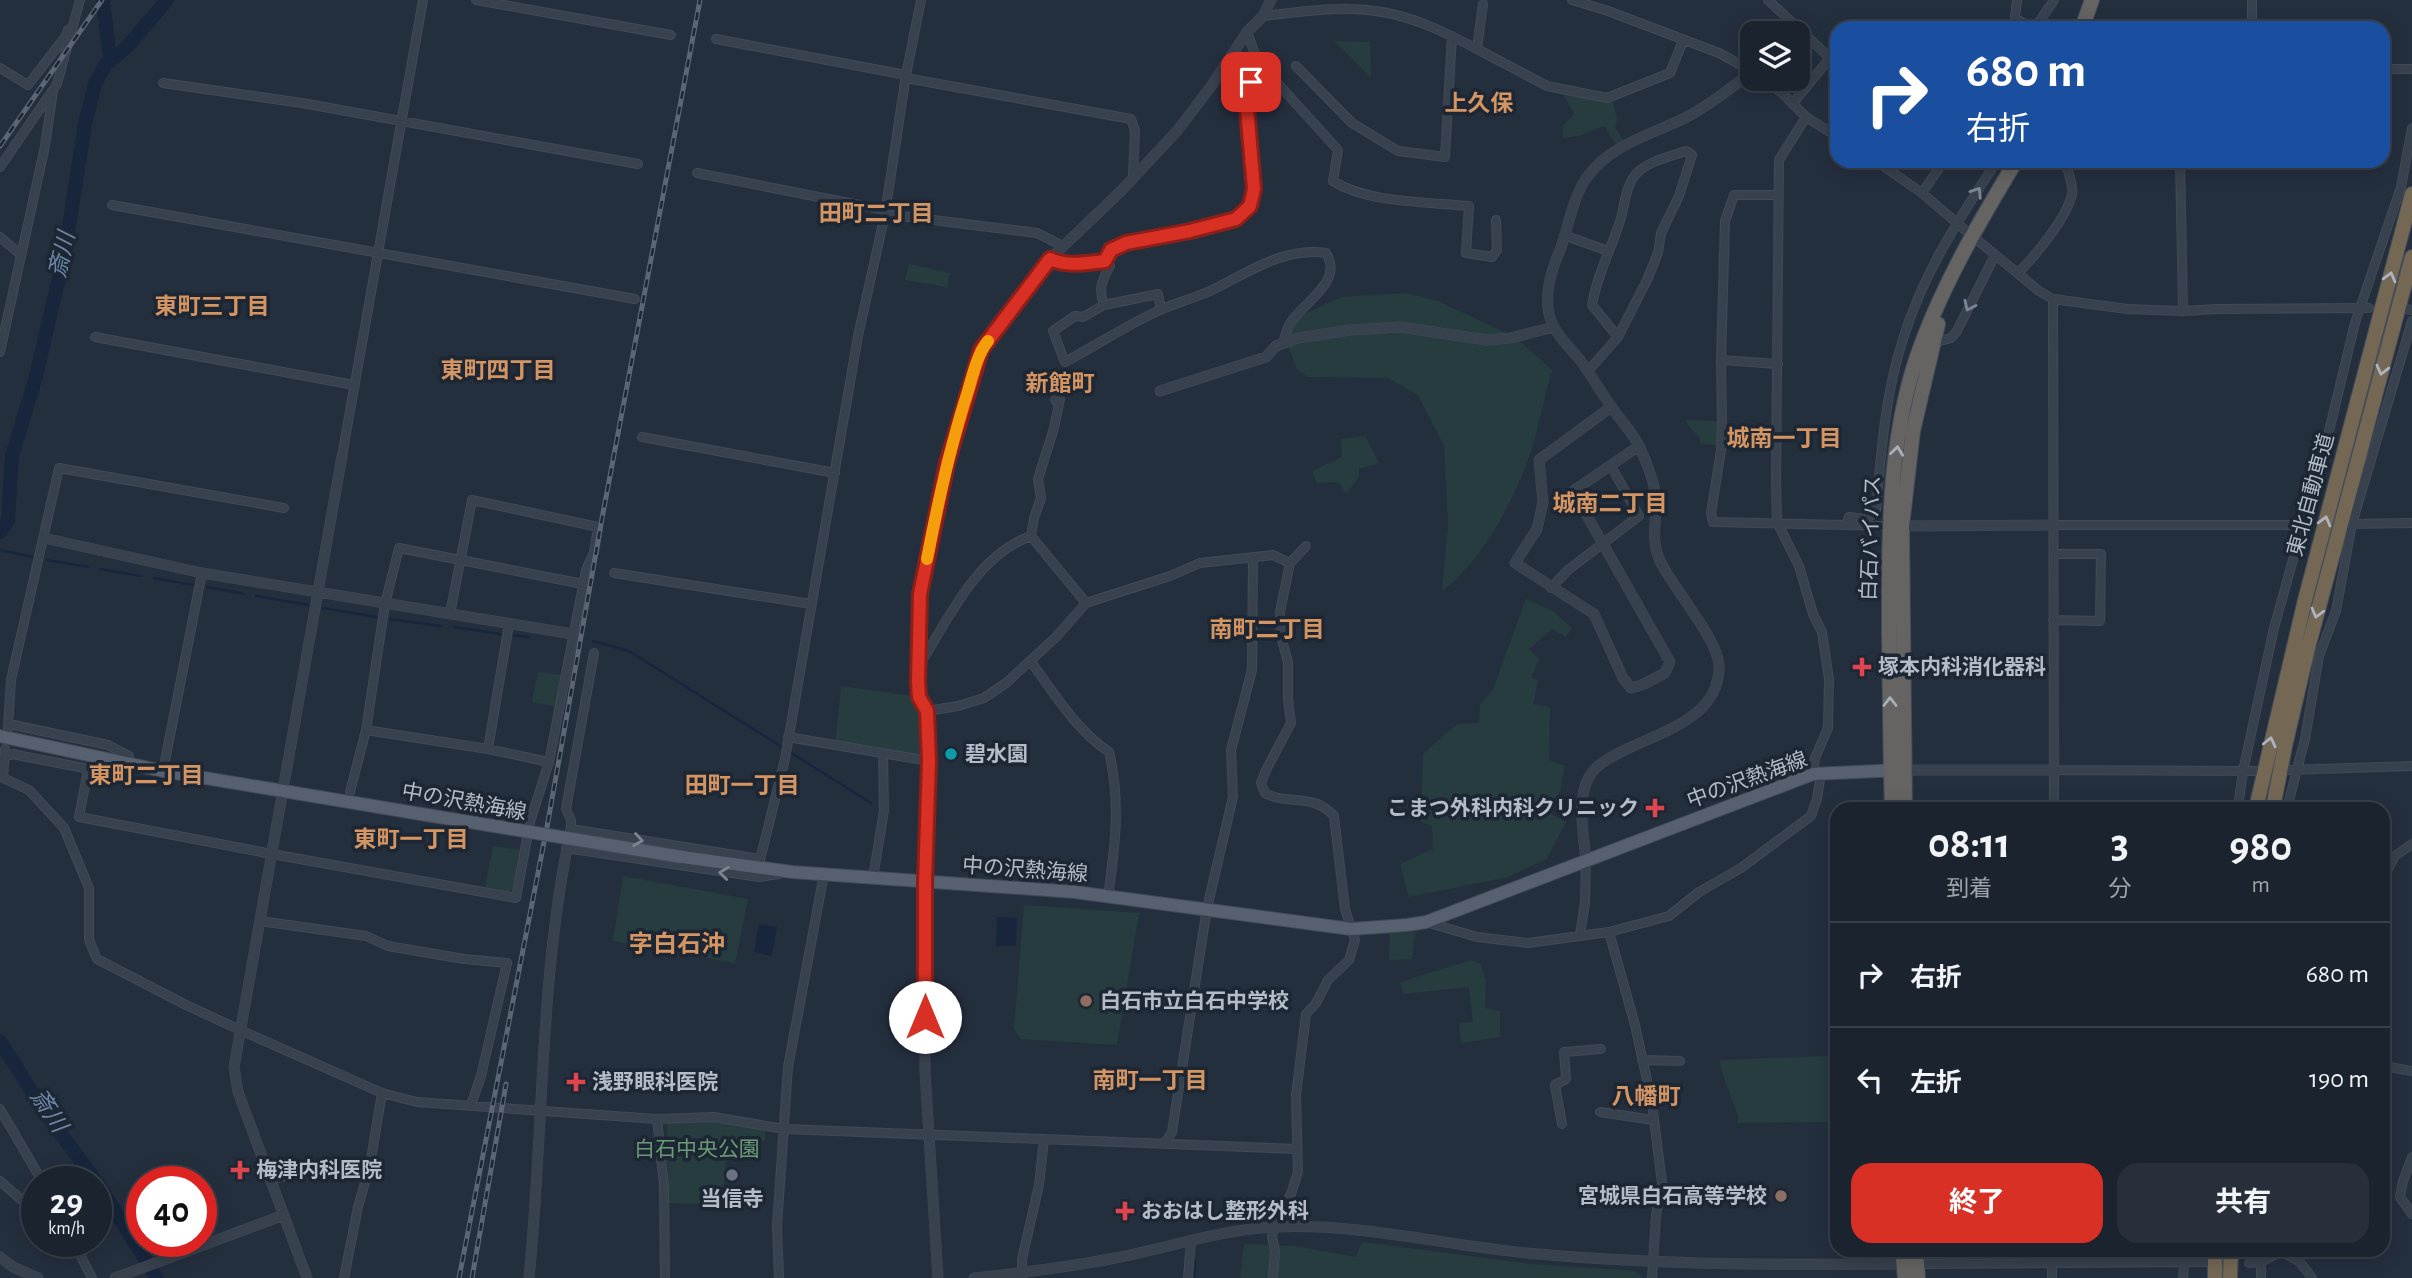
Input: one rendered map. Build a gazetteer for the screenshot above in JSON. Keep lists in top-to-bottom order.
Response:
{
  "streets": {
    "highway": ["東北自動車道", "白石バイパス"],
    "main road": ["中の沢熱海線"]
  },
  "crossings": [
    ["白石バイパス", "中の沢熱海線"]
  ],
  "districts": [
    "上久保",
    "田町二丁目",
    "東町三丁目",
    "東町四丁目",
    "新館町",
    "城南一丁目",
    "城南二丁目",
    "南町二丁目",
    "東町二丁目",
    "田町一丁目",
    "東町一丁目",
    "字白石沖",
    "南町一丁目",
    "八幡町"
  ],
  "water": ["斎川"],
  "parks": ["白石中央公園"],
  "places": {
    "health": [
      "塚本内科消化器科",
      "こまつ外科内科クリニック",
      "浅野眼科医院",
      "梅津内科医院",
      "おおはし整形外科"
    ],
    "other": [
      "碧水園",
      "白石市立白石中学校",
      "当信寺",
      "宮城県白石高等学校"
    ]
  },
  "page": {
    "turn": ["680 m", "右折"],
    "eta": [
      "08:11",
      "到着",
      "3",
      "分",
      "980",
      "m"
    ],
    "list": [
      {
        "name": "右折",
        "value": "680 m"
      },
      {
        "name": "左折",
        "value": "190 m"
      }
    ],
    "buttons": ["終了", "共有"],
    "speed": "29 km/h",
    "limit": "40"
  }
}
